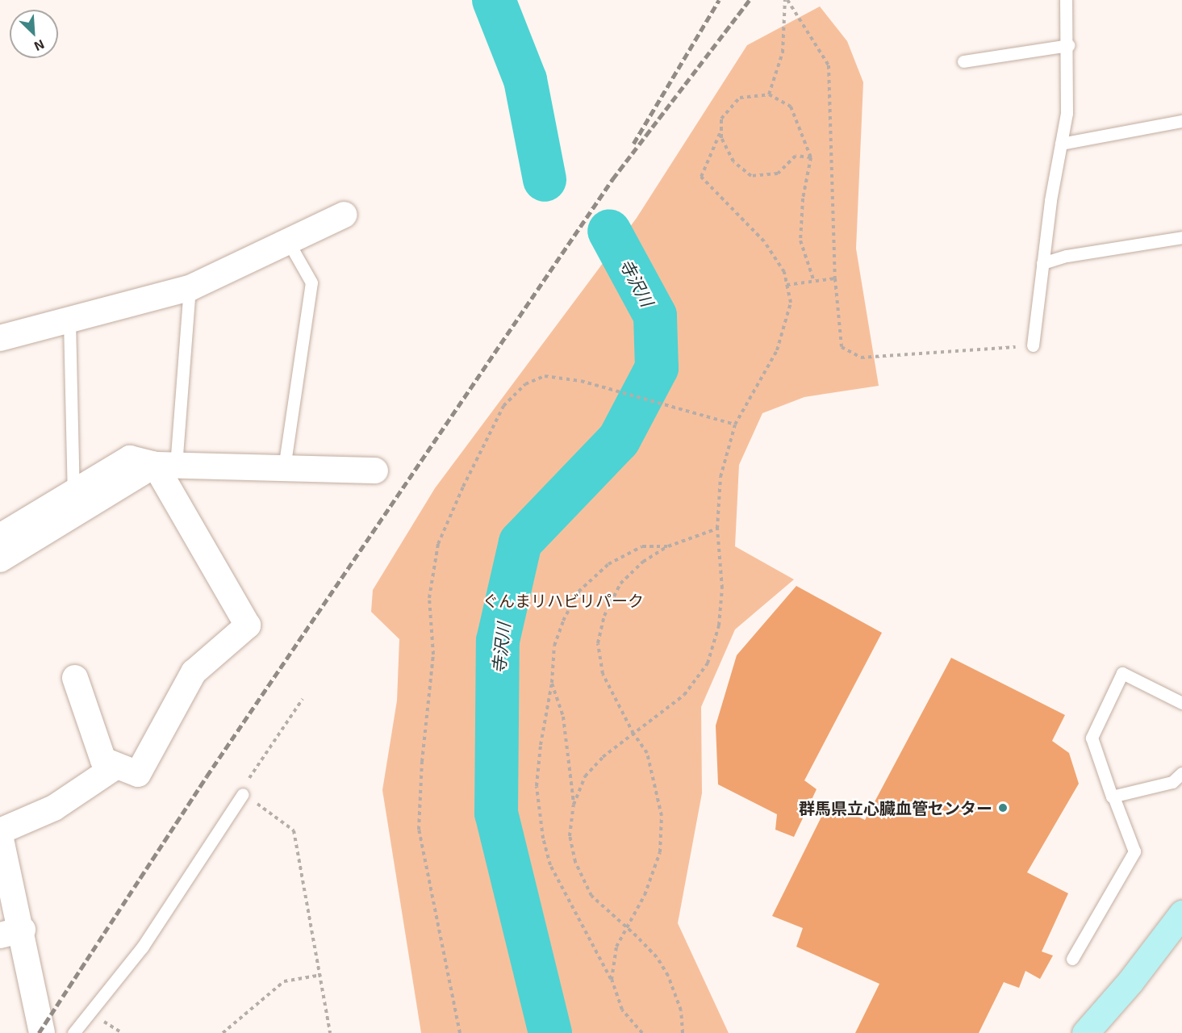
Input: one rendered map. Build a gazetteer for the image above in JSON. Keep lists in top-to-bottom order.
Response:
{
  "water": ["寺沢川"],
  "parks": ["ぐんまリハビリパーク"],
  "places": ["群馬県立心臓血管センター"],
  "north": "bottom right"
}
